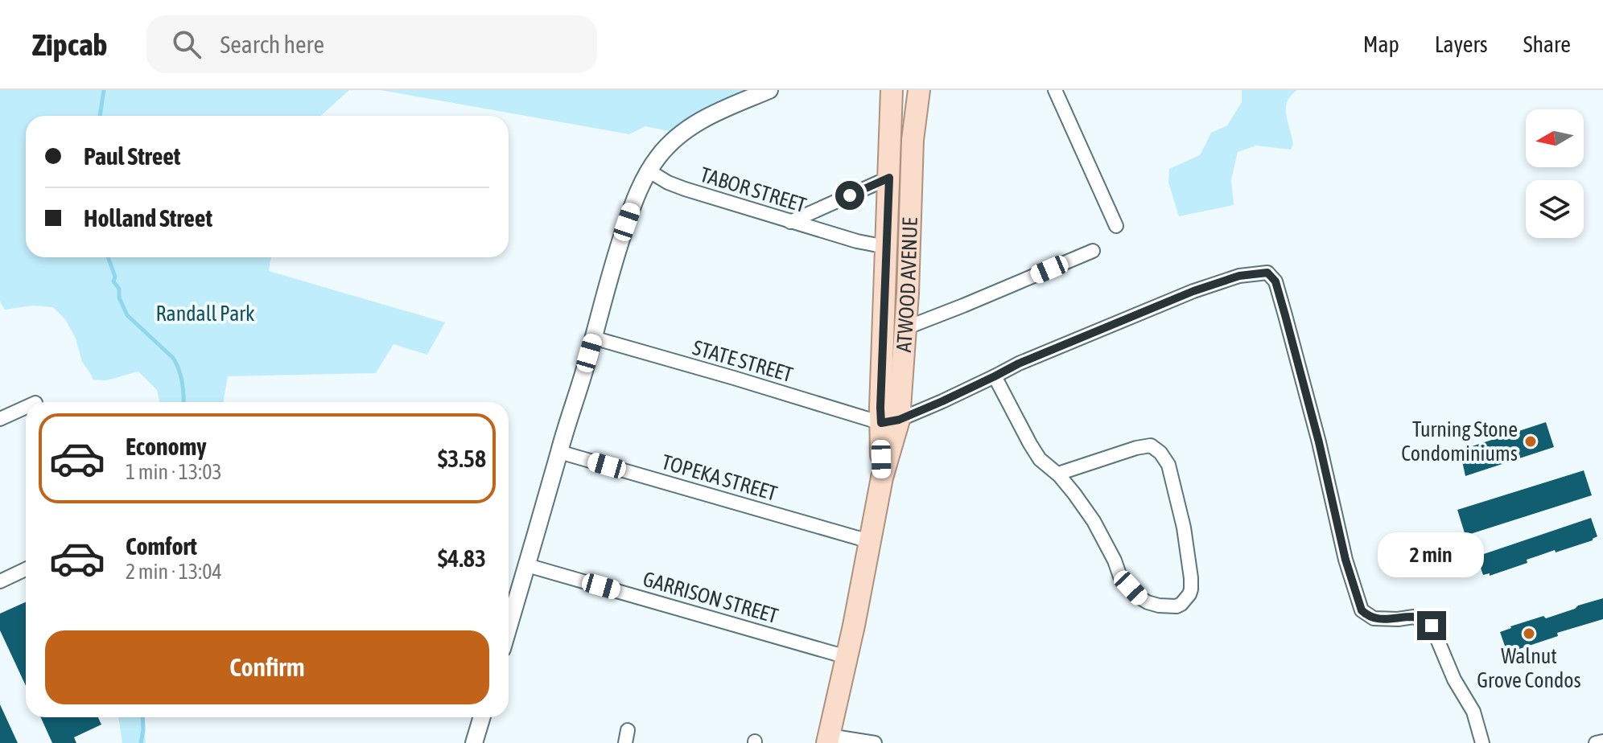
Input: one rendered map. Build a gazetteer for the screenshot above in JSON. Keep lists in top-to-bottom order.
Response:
{
  "streets": {
    "main road": ["ATWOOD AVENUE"],
    "street": [
      "TABOR STREET",
      "STATE STREET",
      "TOPEKA STREET",
      "GARRISON STREET"
    ]
  },
  "crossings": [
    ["TABOR STREET", "ATWOOD AVENUE"],
    ["ATWOOD AVENUE", "STATE STREET"],
    ["ATWOOD AVENUE", "TOPEKA STREET"],
    ["ATWOOD AVENUE", "GARRISON STREET"]
  ],
  "parks": ["Randall Park"],
  "places": ["Turning Stone Condominiums", "Walnut Grove Condos"],
  "north": "left",
  "page": {
    "header": "Zipcab",
    "search": "Search here",
    "nav": ["Map", "Layers", "Share"],
    "banner": ["Paul Street", "Holland Street"],
    "list": [
      {
        "name": "Economy",
        "note": "1 min · 13:03",
        "value": "$3.58"
      },
      {
        "name": "Comfort",
        "note": "2 min · 13:04",
        "value": "$4.83"
      }
    ],
    "bubble": "2 min",
    "buttons": "Confirm"
  }
}
